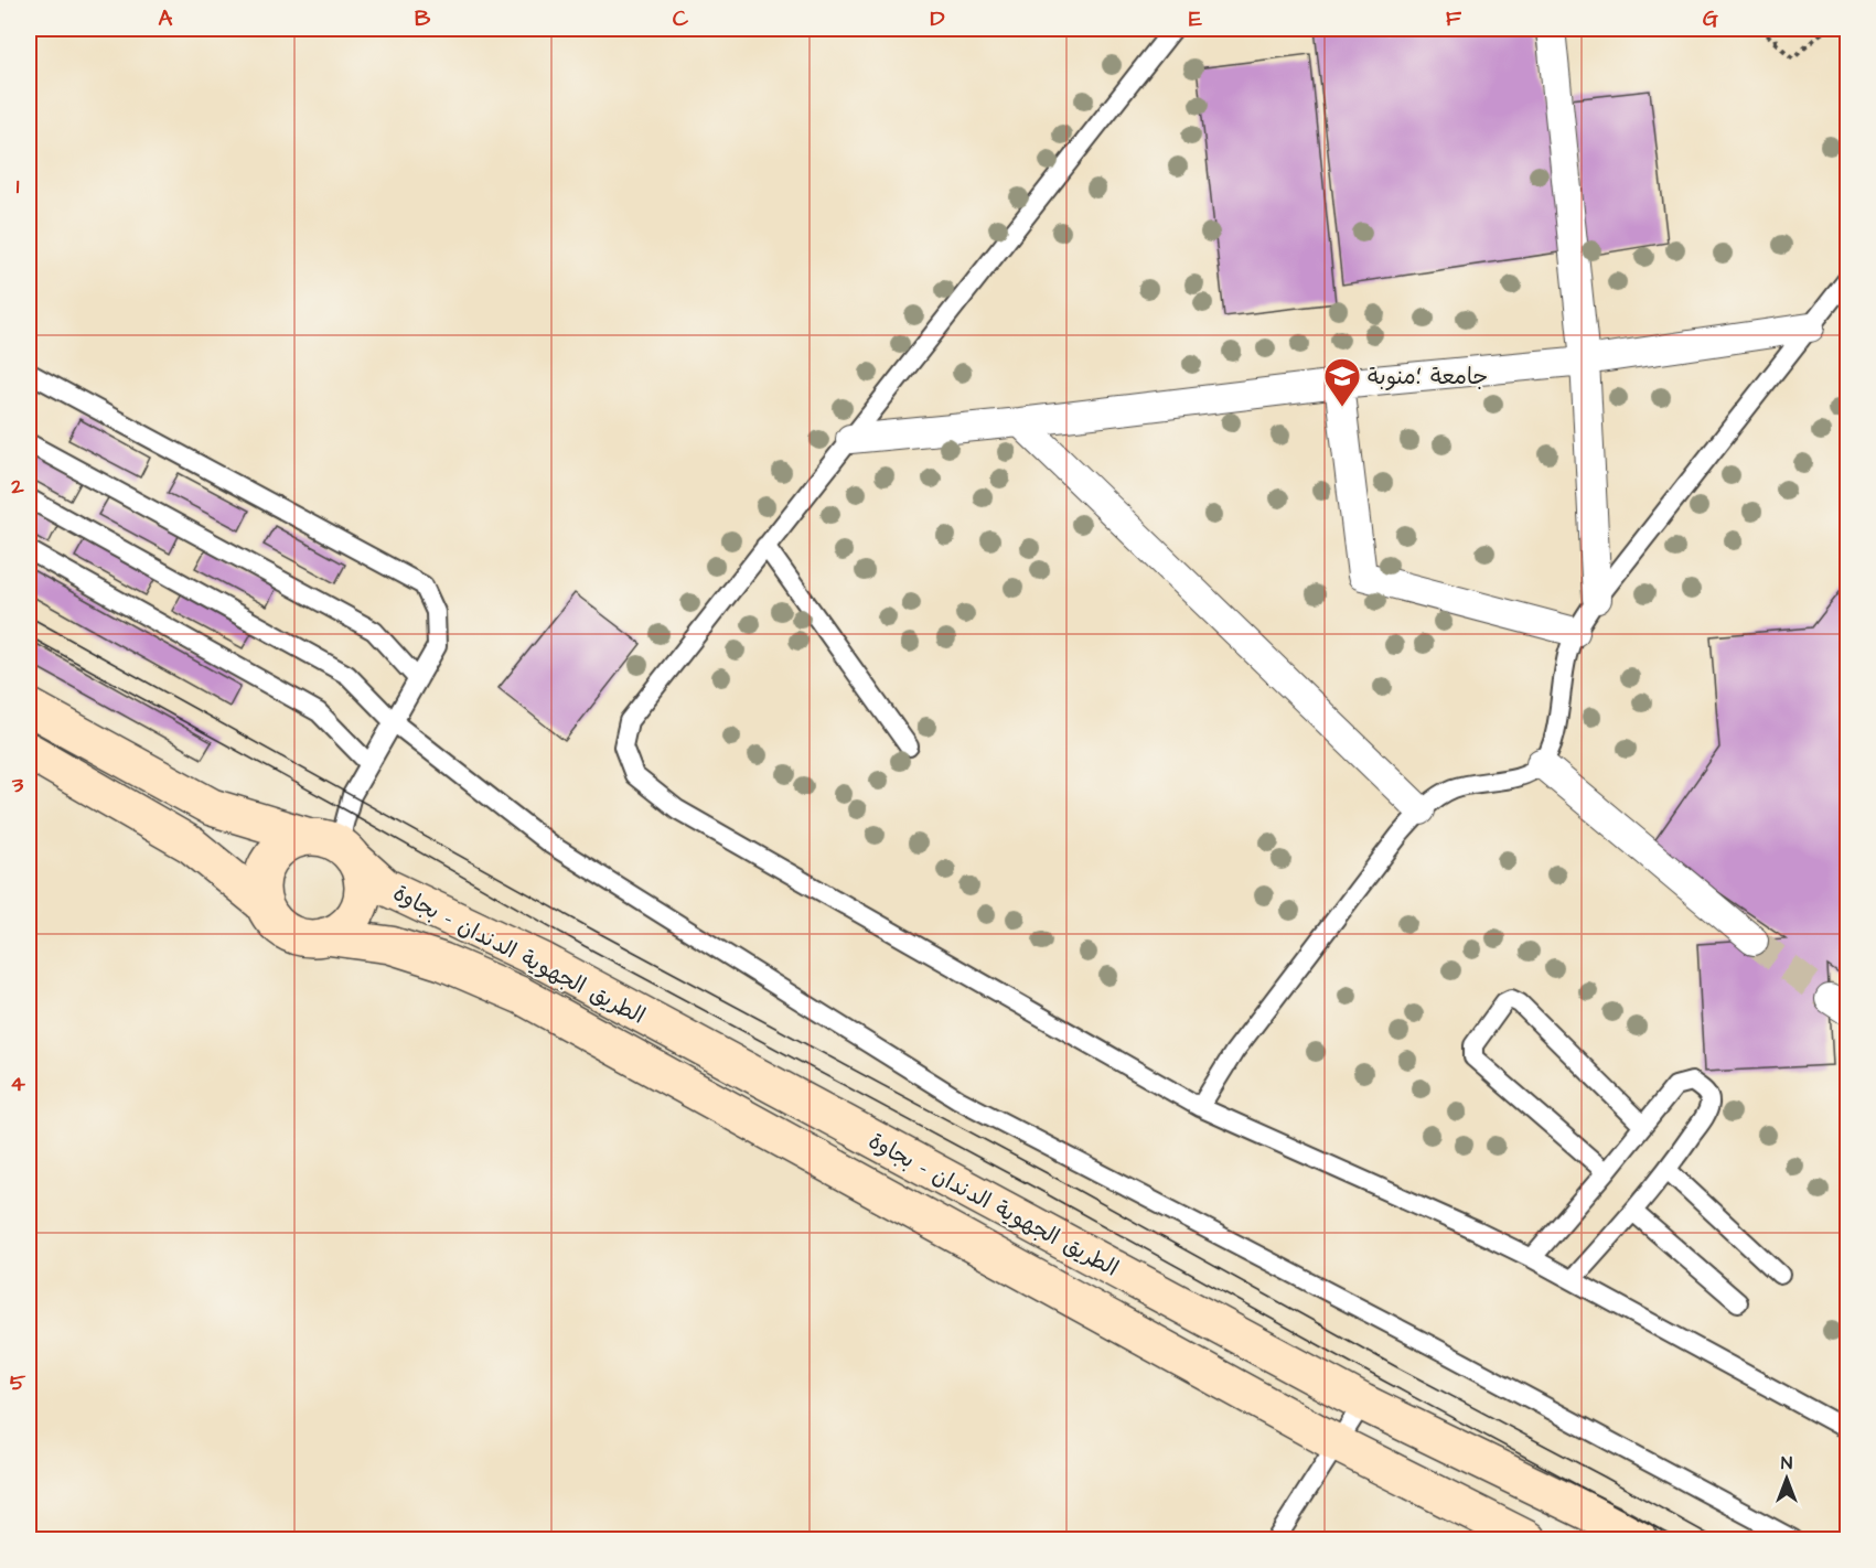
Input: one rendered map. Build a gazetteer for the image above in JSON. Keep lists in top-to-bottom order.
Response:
{
  "streets": {
    "main road": ["الطريق الجهوية الدندان - بجاوة"]
  },
  "places": {
    "school or university": ["جامعة ؛منوبة"]
  },
  "north": "top",
  "grid": {
    "columns": [
      "A",
      "B",
      "C",
      "D",
      "E",
      "F",
      "G"
    ],
    "rows": [
      "1",
      "2",
      "3",
      "4",
      "5"
    ]
  }
}
